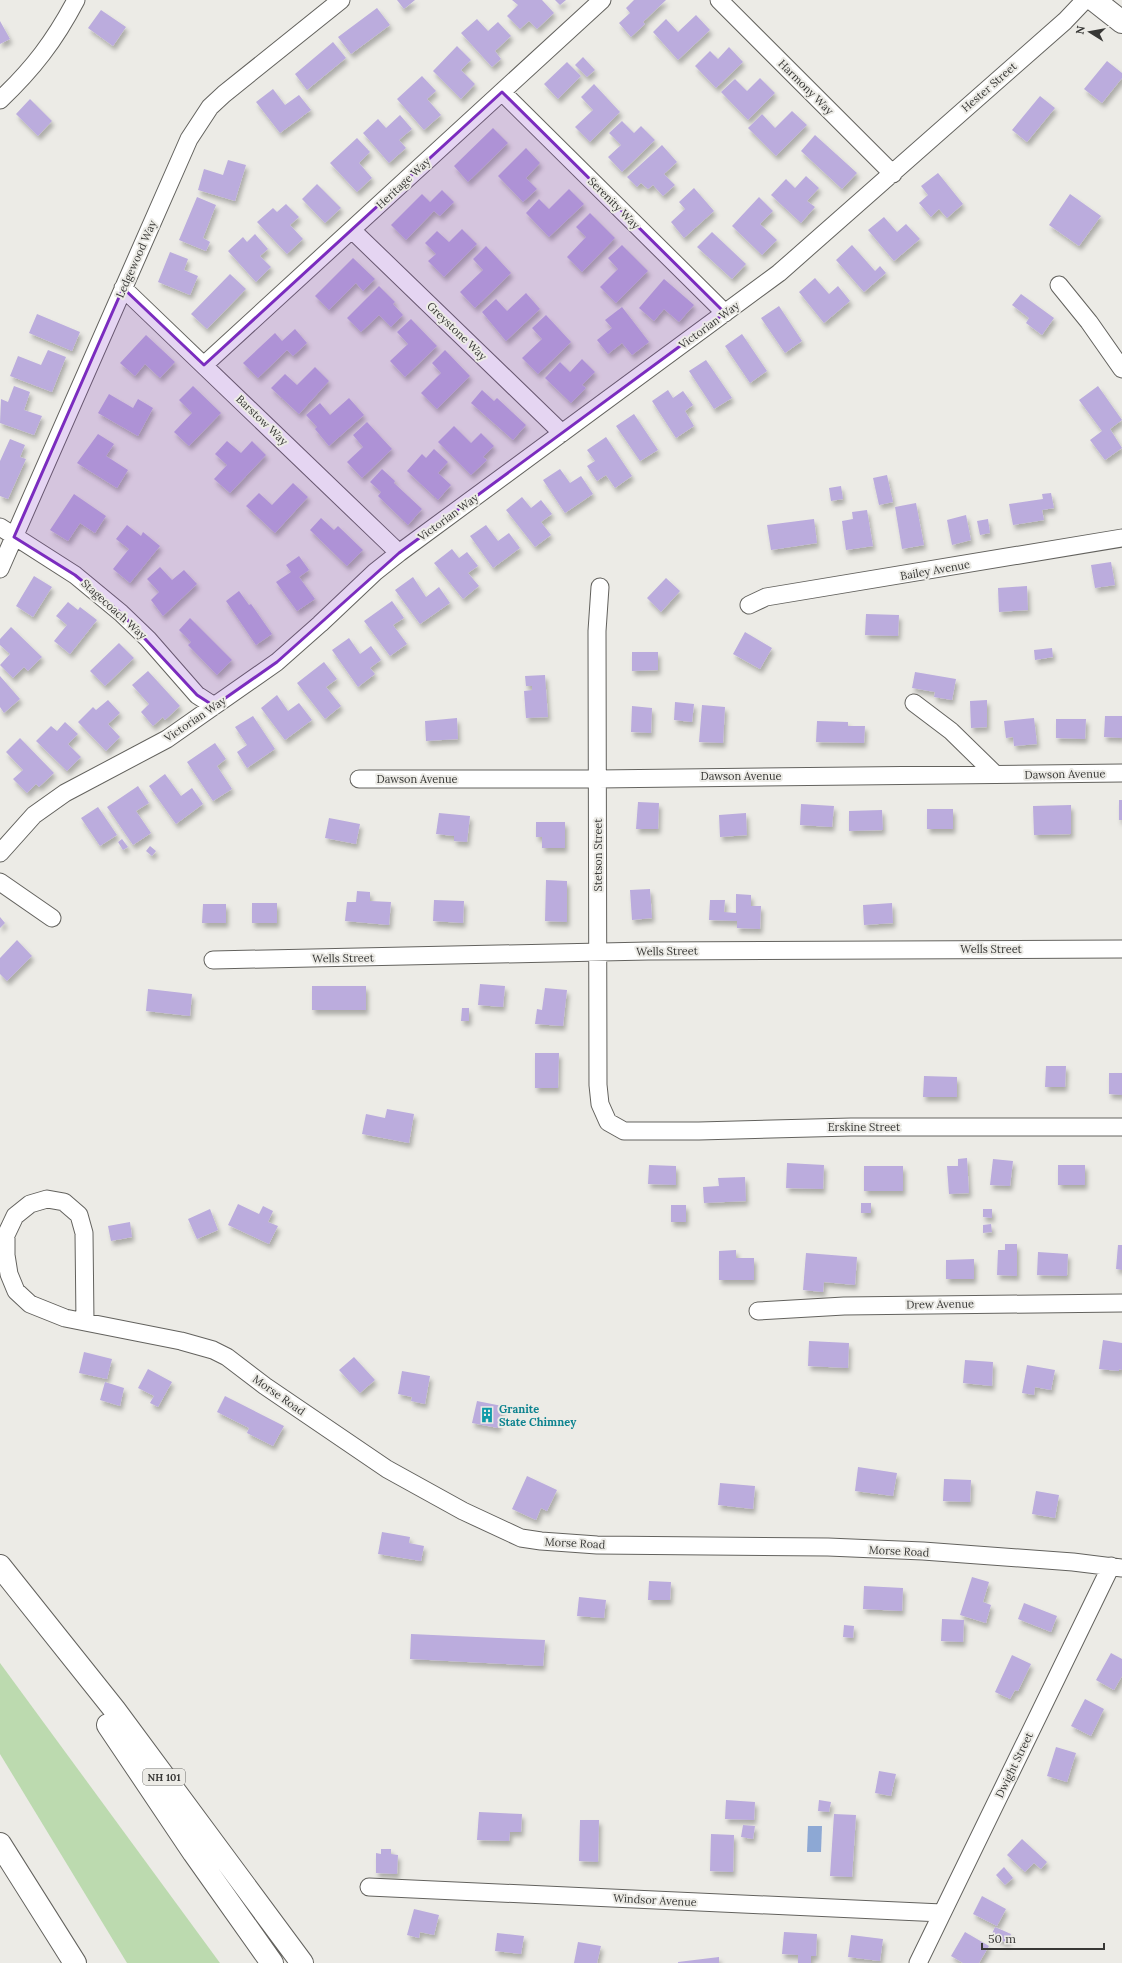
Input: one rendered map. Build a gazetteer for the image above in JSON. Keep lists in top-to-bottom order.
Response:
{
  "streets": {
    "main road": ["NH 101"],
    "street": [
      "Harmony Way",
      "Hester Street",
      "Heritage Way",
      "Serenity Way",
      "Ledgewood Way",
      "Victorian Way",
      "Greystone Way",
      "Barstow Way",
      "Bailey Avenue",
      "Stagecoach Way",
      "Dawson Avenue",
      "Stetson Street",
      "Wells Street",
      "Erskine Street",
      "Drew Avenue",
      "Morse Road",
      "Dwight Street",
      "Windsor Avenue"
    ]
  },
  "crossings": [
    ["Harmony Way", "Hester Street"],
    ["Harmony Way", "Victorian Way"],
    ["Hester Street", "Victorian Way"],
    ["Heritage Way", "Serenity Way"],
    ["Heritage Way", "Greystone Way"],
    ["Heritage Way", "Barstow Way"],
    ["Serenity Way", "Victorian Way"],
    ["Ledgewood Way", "Barstow Way"],
    ["Ledgewood Way", "Stagecoach Way"],
    ["Victorian Way", "Greystone Way"],
    ["Victorian Way", "Barstow Way"],
    ["Victorian Way", "Stagecoach Way"],
    ["Dawson Avenue", "Stetson Street"],
    ["Stetson Street", "Wells Street"],
    ["Stetson Street", "Erskine Street"],
    ["Morse Road", "Dwight Street"],
    ["Dwight Street", "Windsor Avenue"]
  ],
  "places": {
    "building": ["Granite State Chimney"]
  },
  "scale_bar": "50 m",
  "north": "left"
}
